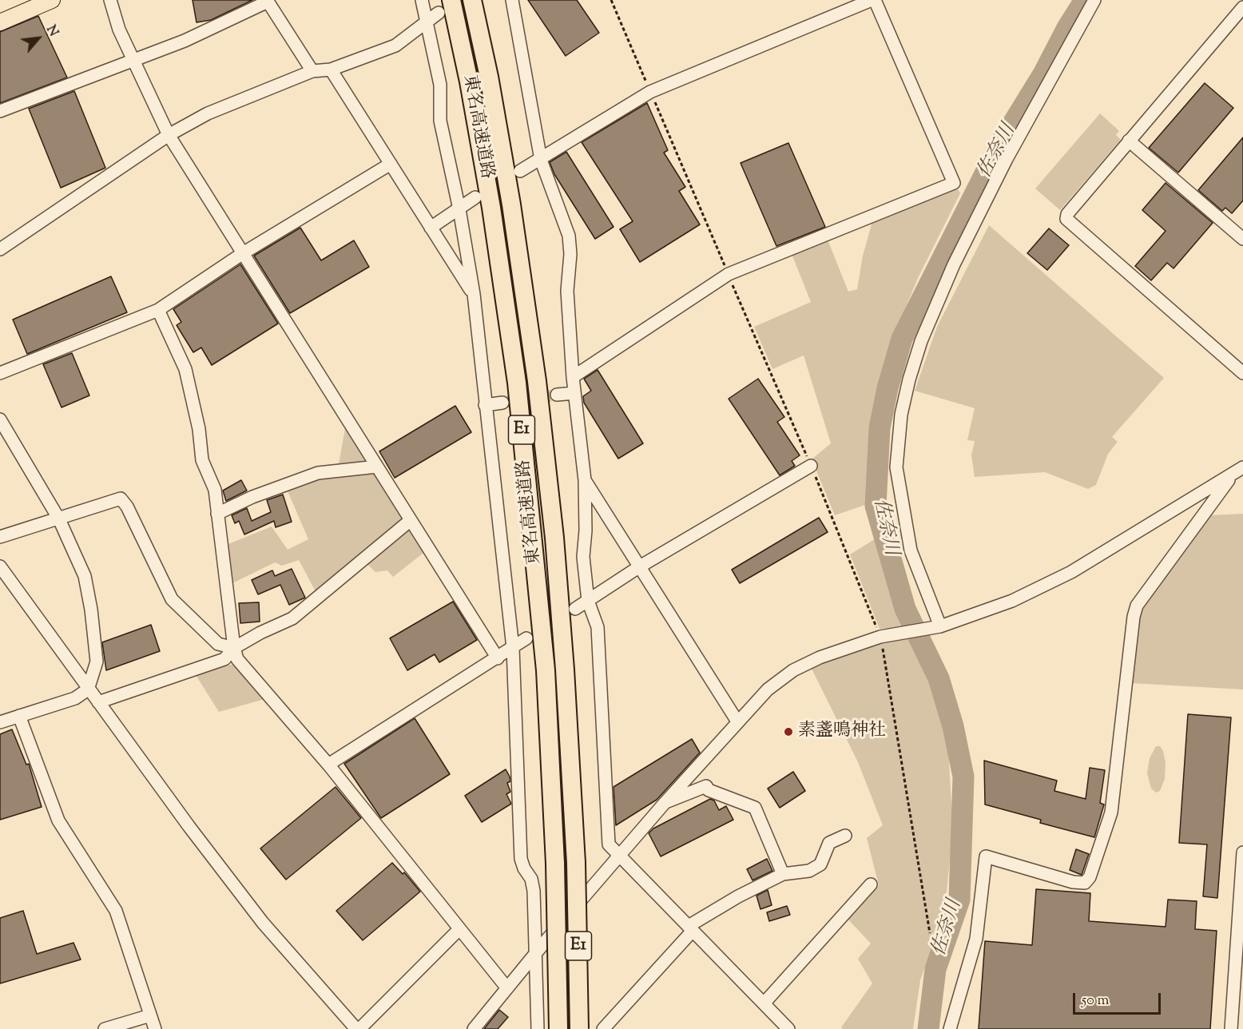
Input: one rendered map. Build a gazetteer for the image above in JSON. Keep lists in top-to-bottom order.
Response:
{
  "streets": {
    "highway": ["東名高速道路", "E1"]
  },
  "water": ["佐奈川"],
  "places": ["素盞鳴神社"],
  "scale_bar": "50 m",
  "north": "top right"
}
